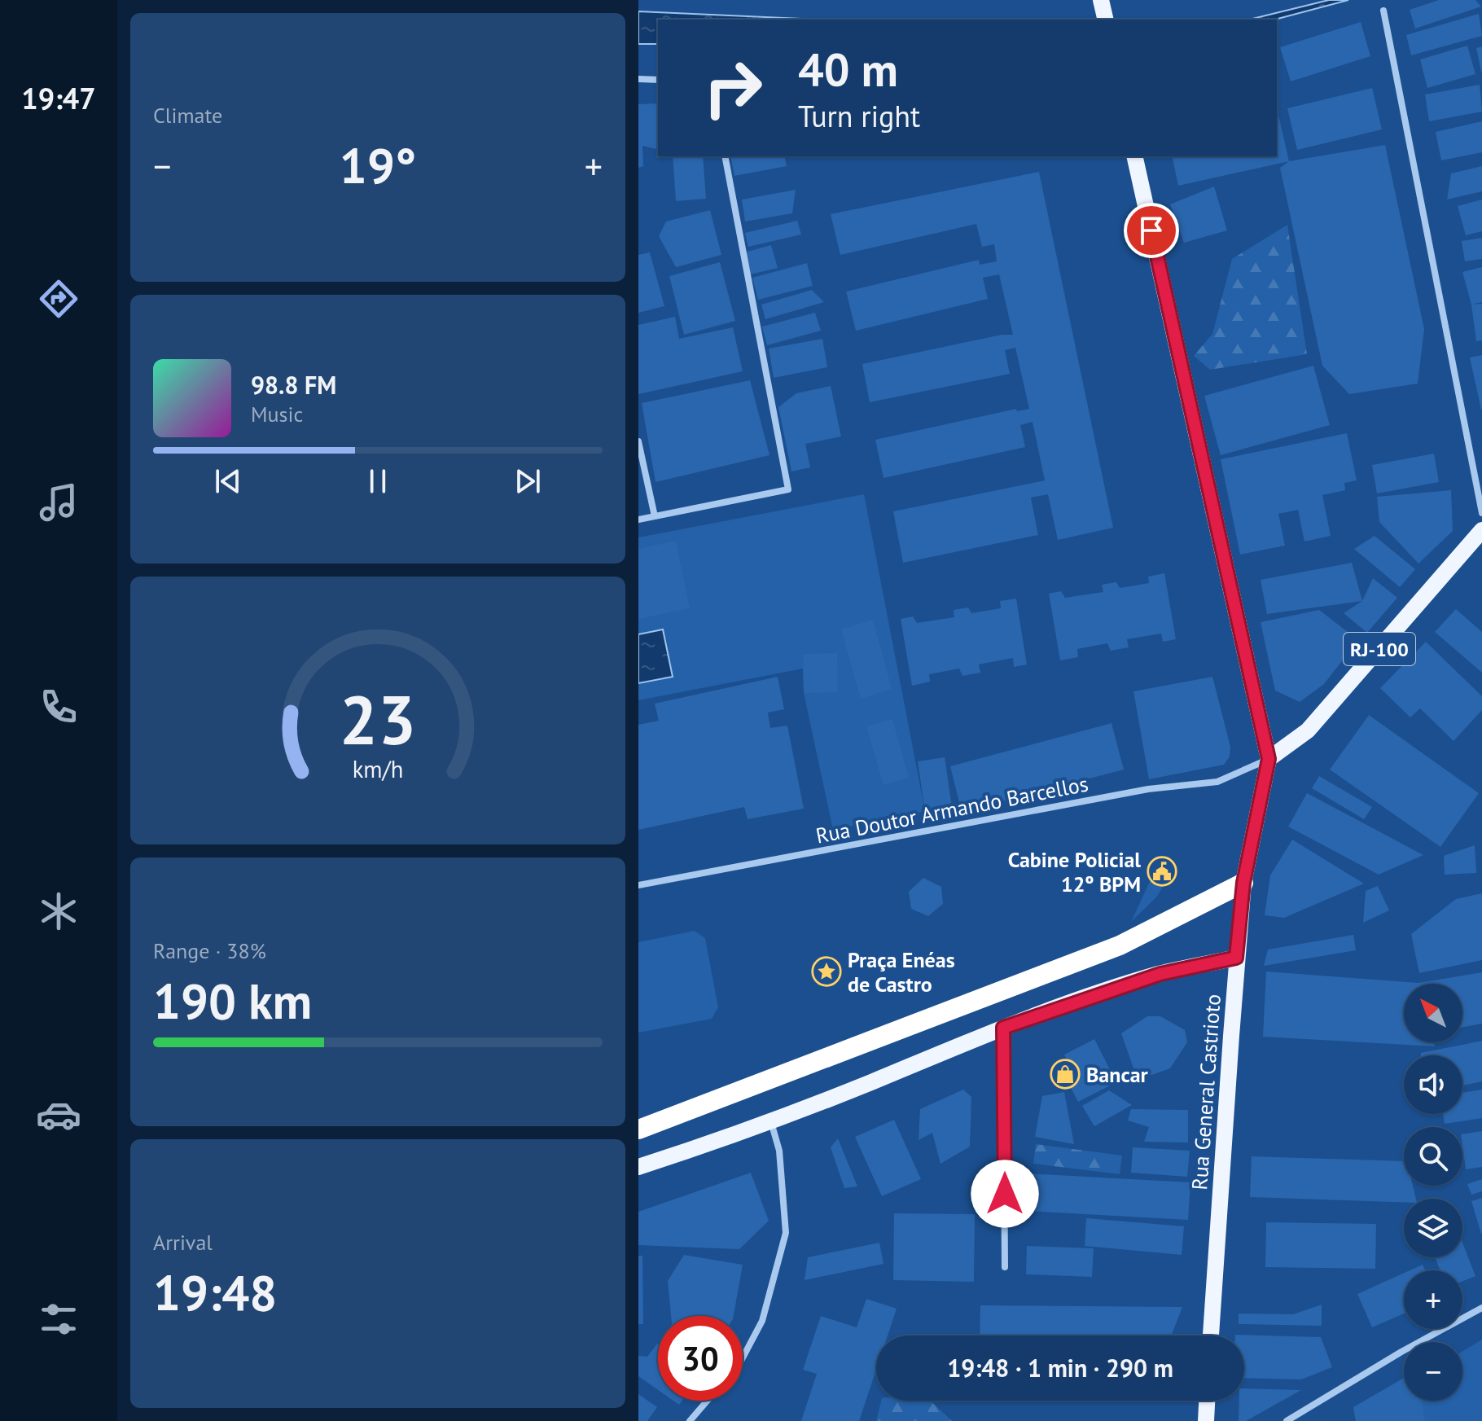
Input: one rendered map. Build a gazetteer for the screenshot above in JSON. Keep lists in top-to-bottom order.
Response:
{
  "streets": {
    "main road": ["RJ-100", "Rua General Castrioto"],
    "street": ["Rua Doutor Armando Barcellos"]
  },
  "crossings": [
    ["RJ-100", "Rua Doutor Armando Barcellos"],
    ["RJ-100", "Rua General Castrioto"],
    ["Rua Doutor Armando Barcellos", "Rua General Castrioto"]
  ],
  "places": {
    "public building": ["Cabine Policial 12º BPM"],
    "place": ["Praça Enéas de Castro"],
    "shop": ["Bancar"]
  },
  "north": "top left",
  "page": {
    "tabs": "19:47",
    "tile": [
      "Climate",
      ["Range · 38%", "190 km"],
      ["Arrival", "19:48"]
    ],
    "turn": ["40 m", "Turn right"],
    "heat": ["−", "19°", "+"],
    "song": ["98.8 FM", "Music"],
    "map_buttons": ["+", "−"],
    "limit": "30",
    "trip": "19:48 · 1 min · 290 m",
    "gauge": ["23", "km/h"]
  }
}
